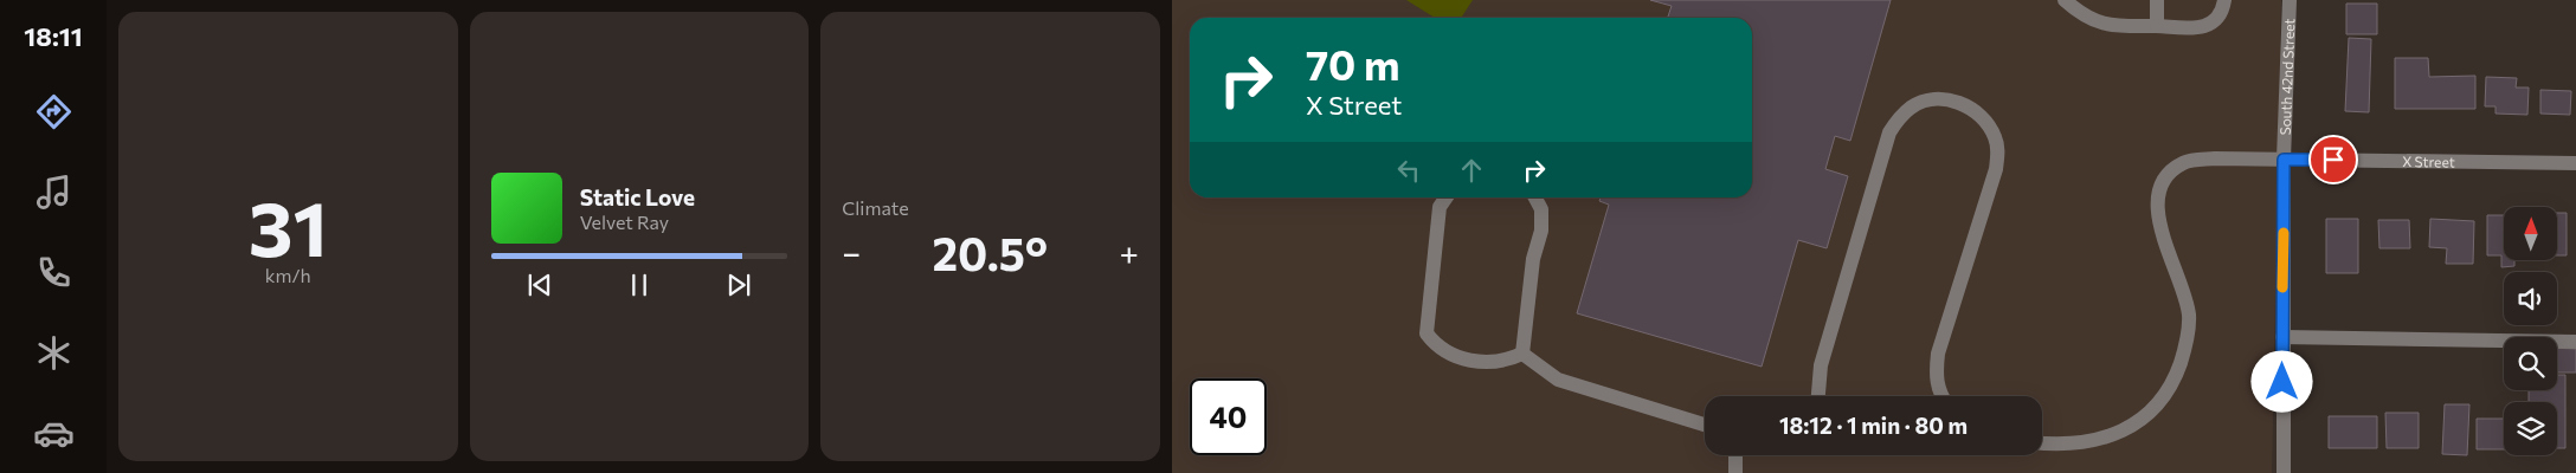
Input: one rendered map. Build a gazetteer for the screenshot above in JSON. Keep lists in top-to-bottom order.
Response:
{
  "streets": {
    "street": ["South 42nd Street", "X Street"]
  },
  "crossings": [
    ["South 42nd Street", "X Street"]
  ],
  "north": "top",
  "page": {
    "tabs": "18:11",
    "tile": [
      ["31", "km/h"],
      "Climate"
    ],
    "turn": ["70 m", "X Street"],
    "song": ["Static Love", "Velvet Ray"],
    "heat": ["−", "20.5°", "+"],
    "limit": "40",
    "trip": "18:12 · 1 min · 80 m"
  }
}
